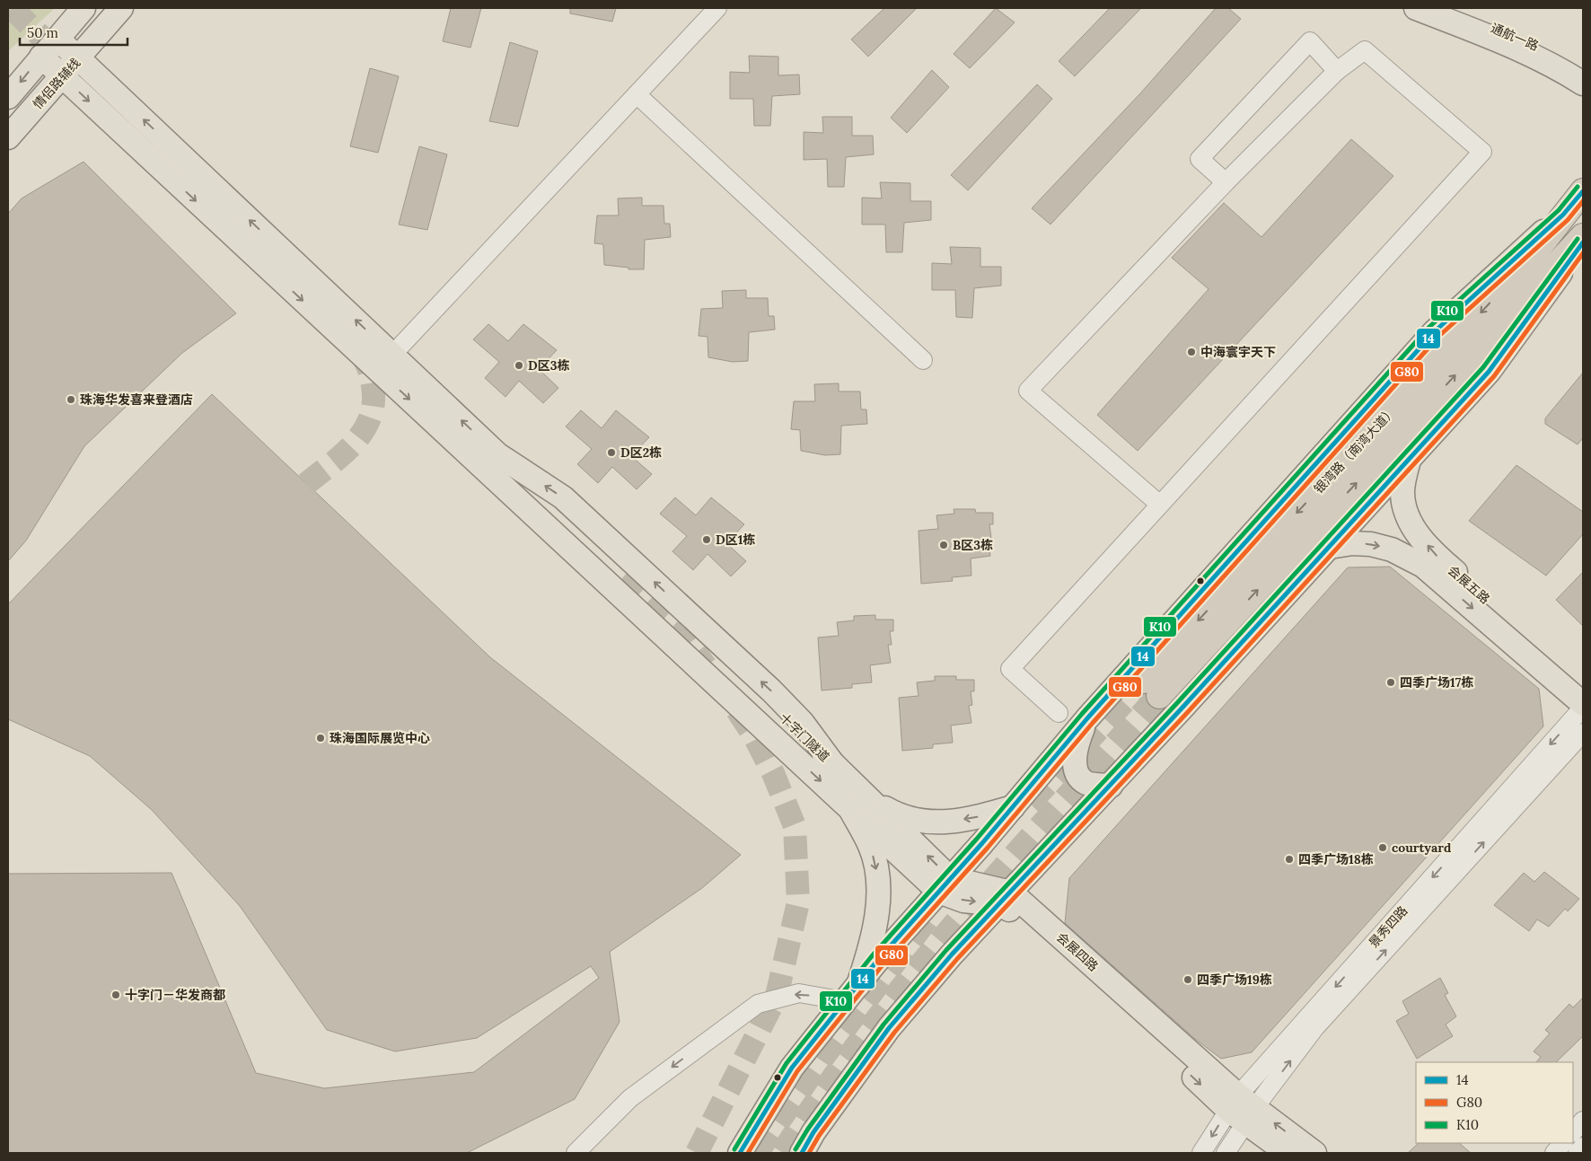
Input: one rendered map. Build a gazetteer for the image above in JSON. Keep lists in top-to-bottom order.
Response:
{
  "streets": {
    "highway": ["银湾路（南湾大道）"],
    "main road": [
      "通航一路",
      "情侣路辅线",
      "会展五路",
      "十字门隧道",
      "会展四路"
    ],
    "street": ["景秀四路"]
  },
  "crossings": [
    ["景秀四路", "会展四路"]
  ],
  "places": [
    "中海寰宇天下",
    "D区3栋",
    "珠海华发喜来登酒店",
    "D区2栋",
    "D区1栋",
    "B区3栋",
    "四季广场17栋",
    "珠海国际展览中心",
    "courtyard",
    "四季广场18栋",
    "四季广场19栋",
    "十字门－华发商都"
  ],
  "lines": ["transit line K10", "transit line 14", "transit line G80"],
  "legend": ["14", "G80", "K10"],
  "scale_bar": "50 m"
}
